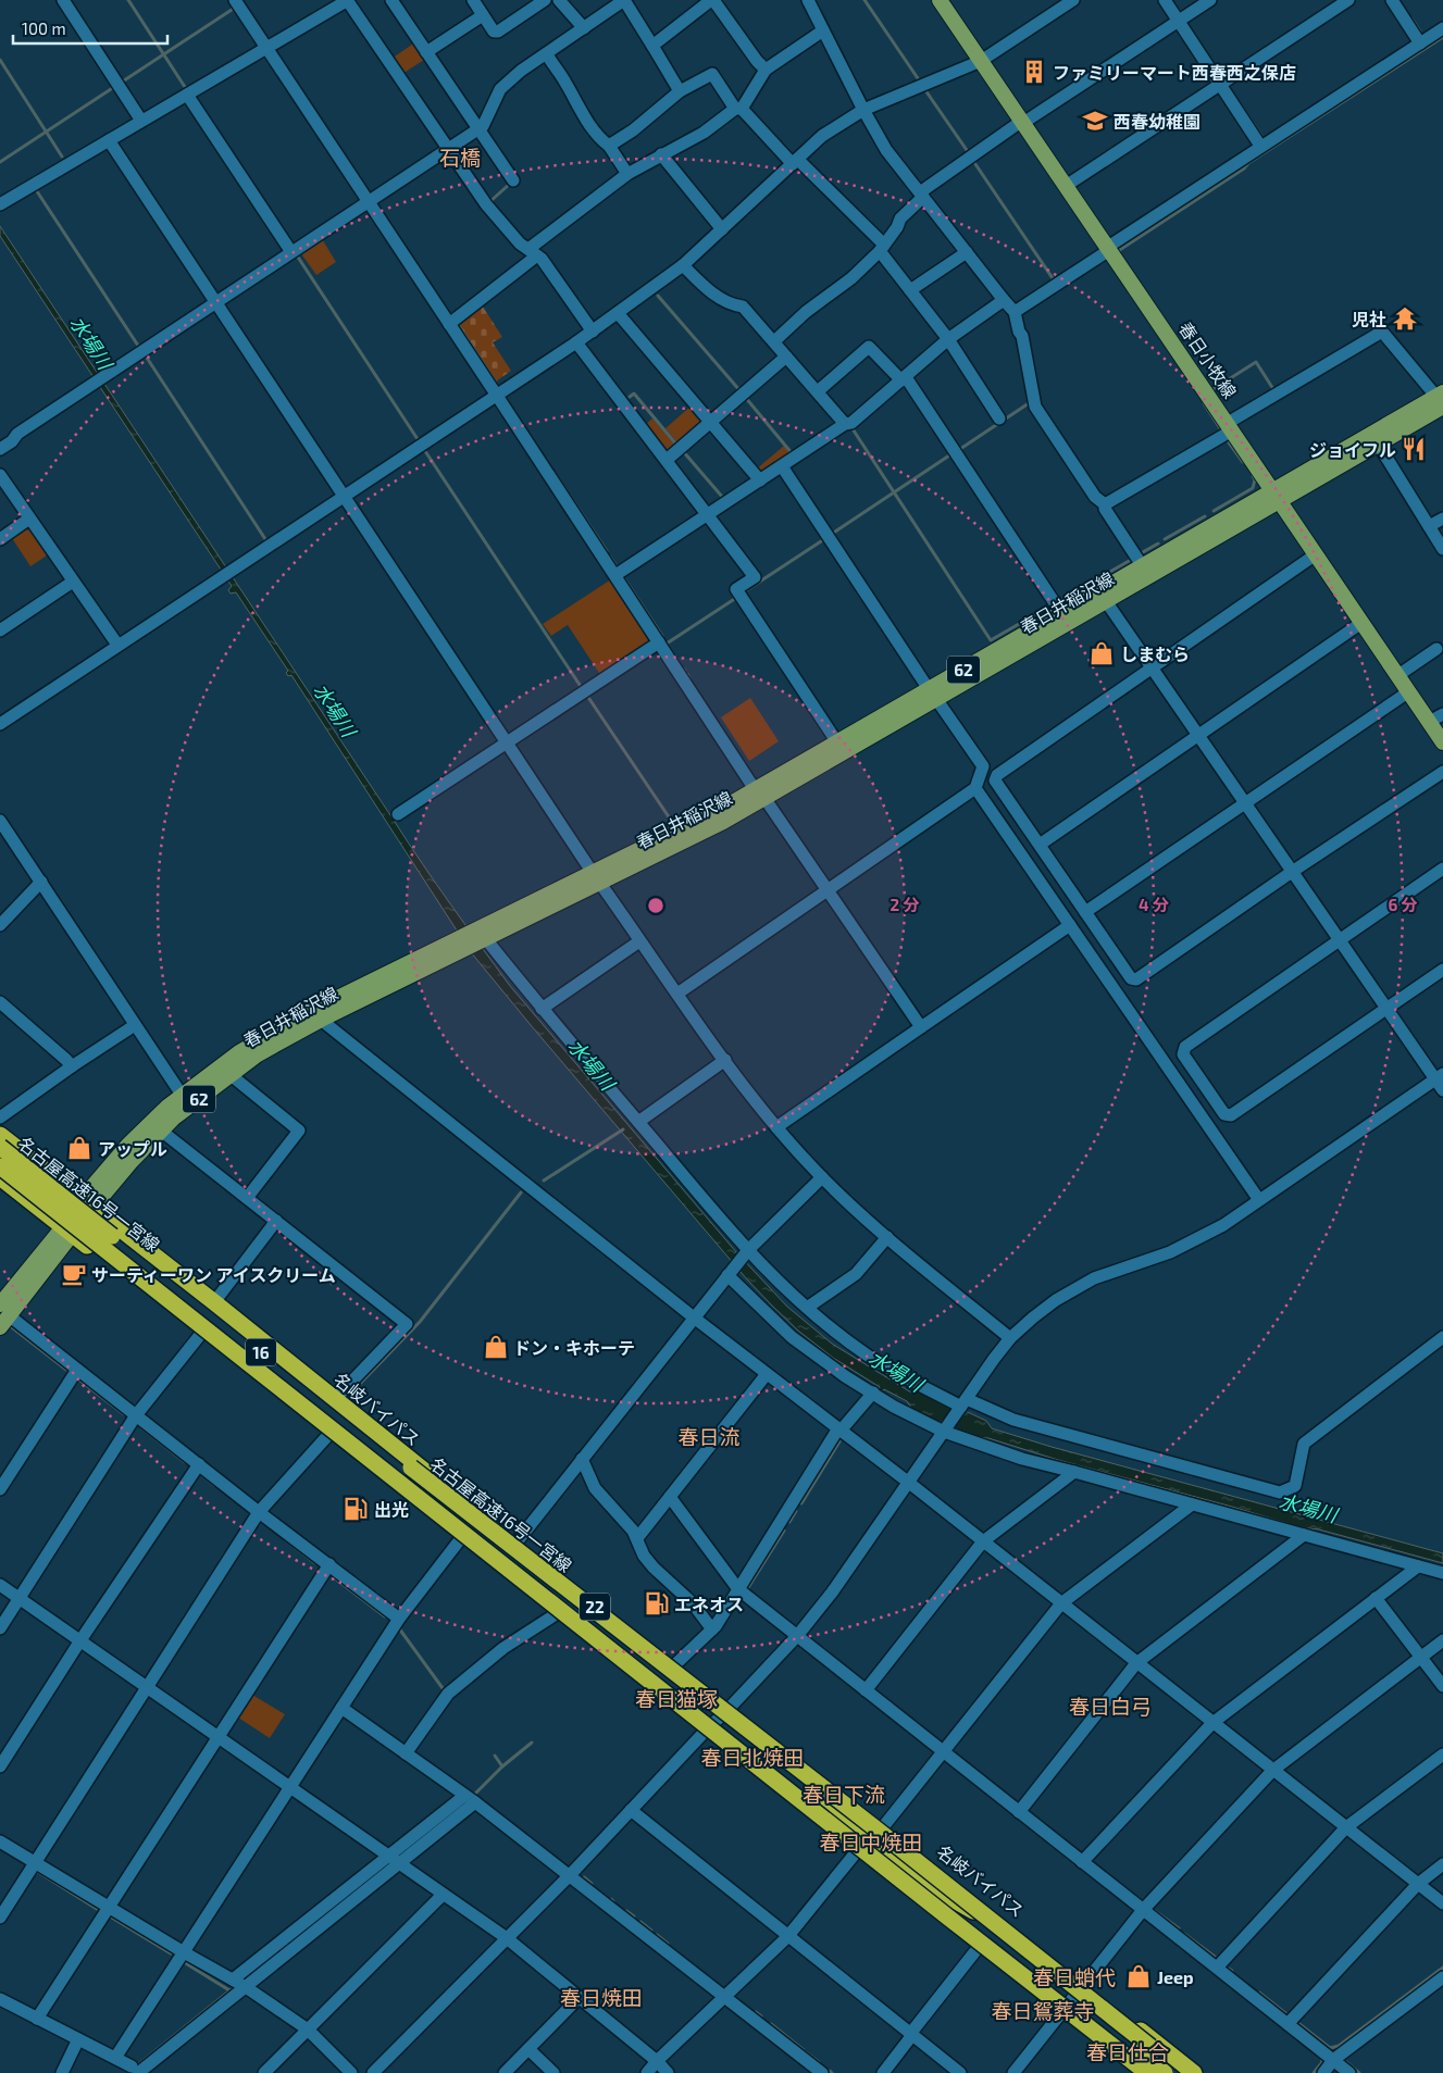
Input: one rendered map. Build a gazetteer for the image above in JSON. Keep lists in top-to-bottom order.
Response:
{
  "streets": {
    "highway": [
      "名古屋高速16号一宮線",
      "16",
      "名岐バイパス",
      "22"
    ],
    "main road": ["春日小牧線", "春日井稲沢線", "62"]
  },
  "crossings": [
    ["春日小牧線", "春日井稲沢線"],
    ["春日井稲沢線", "名岐バイパス"],
    ["春日井稲沢線", "22"]
  ],
  "districts": [
    "石橋",
    "春日流",
    "春日猫塚",
    "春日白弓",
    "春日北焼田",
    "春日下流",
    "春日中焼田",
    "春日蛸代",
    "春日焼田",
    "春日鴛葬寺",
    "春日仕合"
  ],
  "water": ["水場川"],
  "places": {
    "building": ["ファミリーマート西春西之保店"],
    "school or university": ["西春幼稚園"],
    "temple": ["児社"],
    "restaurant": ["ジョイフル"],
    "shop": [
      "しまむら",
      "アップル",
      "ドン・キホーテ",
      "Jeep"
    ],
    "cafe": ["サーティーワン アイスクリーム"],
    "fuel station": ["出光", "エネオス"]
  },
  "scale_bar": "100 m",
  "rings": ["2 分", "4 分", "6 分"]
}
